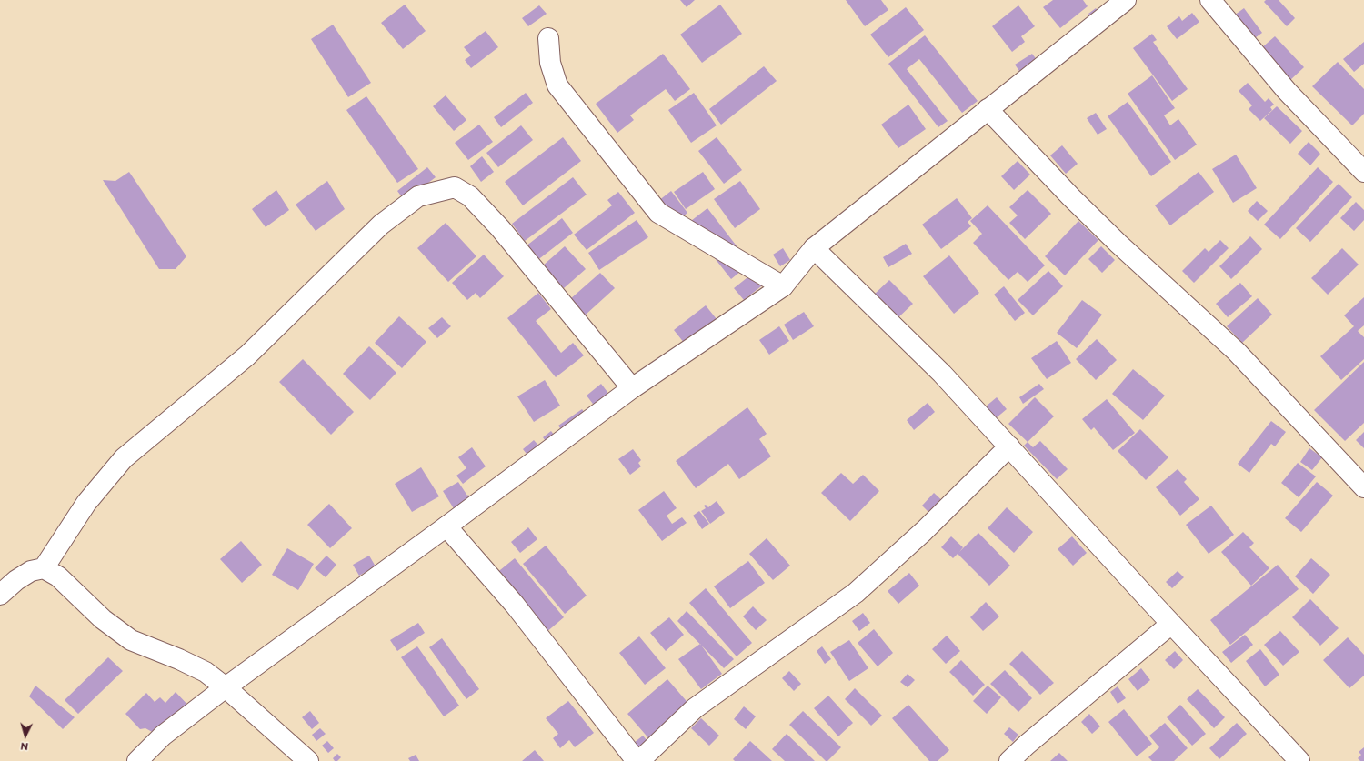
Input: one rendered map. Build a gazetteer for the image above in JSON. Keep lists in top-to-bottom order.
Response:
{
  "north": "bottom"
}
